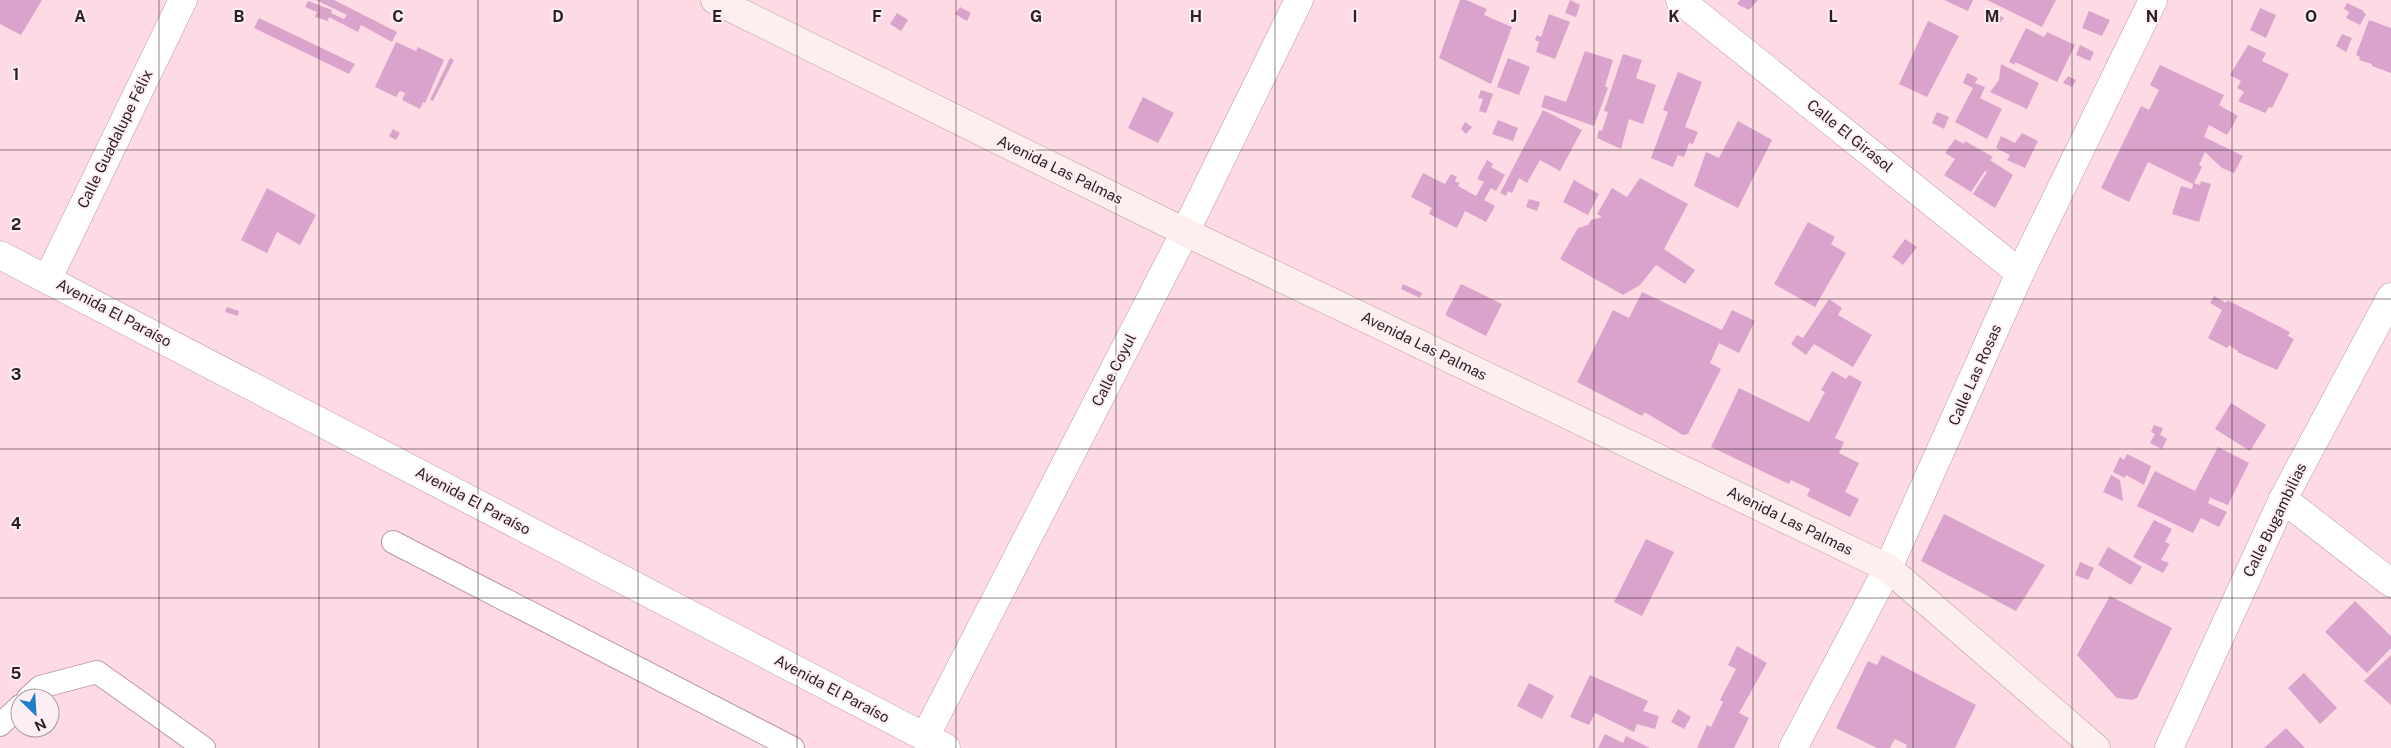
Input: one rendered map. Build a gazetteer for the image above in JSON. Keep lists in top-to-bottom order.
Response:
{
  "streets": {
    "street": [
      "Calle El Girasol",
      "Calle Guadalupe Félix",
      "Avenida Las Palmas",
      "Avenida El Paraíso",
      "Calle Coyul",
      "Calle Las Rosas",
      "Calle Bugambilias"
    ]
  },
  "crossings": [
    ["Calle El Girasol", "Calle Las Rosas"],
    ["Calle Guadalupe Félix", "Avenida El Paraíso"],
    ["Avenida Las Palmas", "Calle Coyul"],
    ["Avenida Las Palmas", "Calle Las Rosas"],
    ["Avenida El Paraíso", "Calle Coyul"]
  ],
  "north": "bottom right",
  "grid": {
    "columns": [
      "A",
      "B",
      "C",
      "D",
      "E",
      "F",
      "G",
      "H",
      "I",
      "J",
      "K",
      "L",
      "M",
      "N",
      "O"
    ],
    "rows": [
      "1",
      "2",
      "3",
      "4",
      "5"
    ]
  }
}
